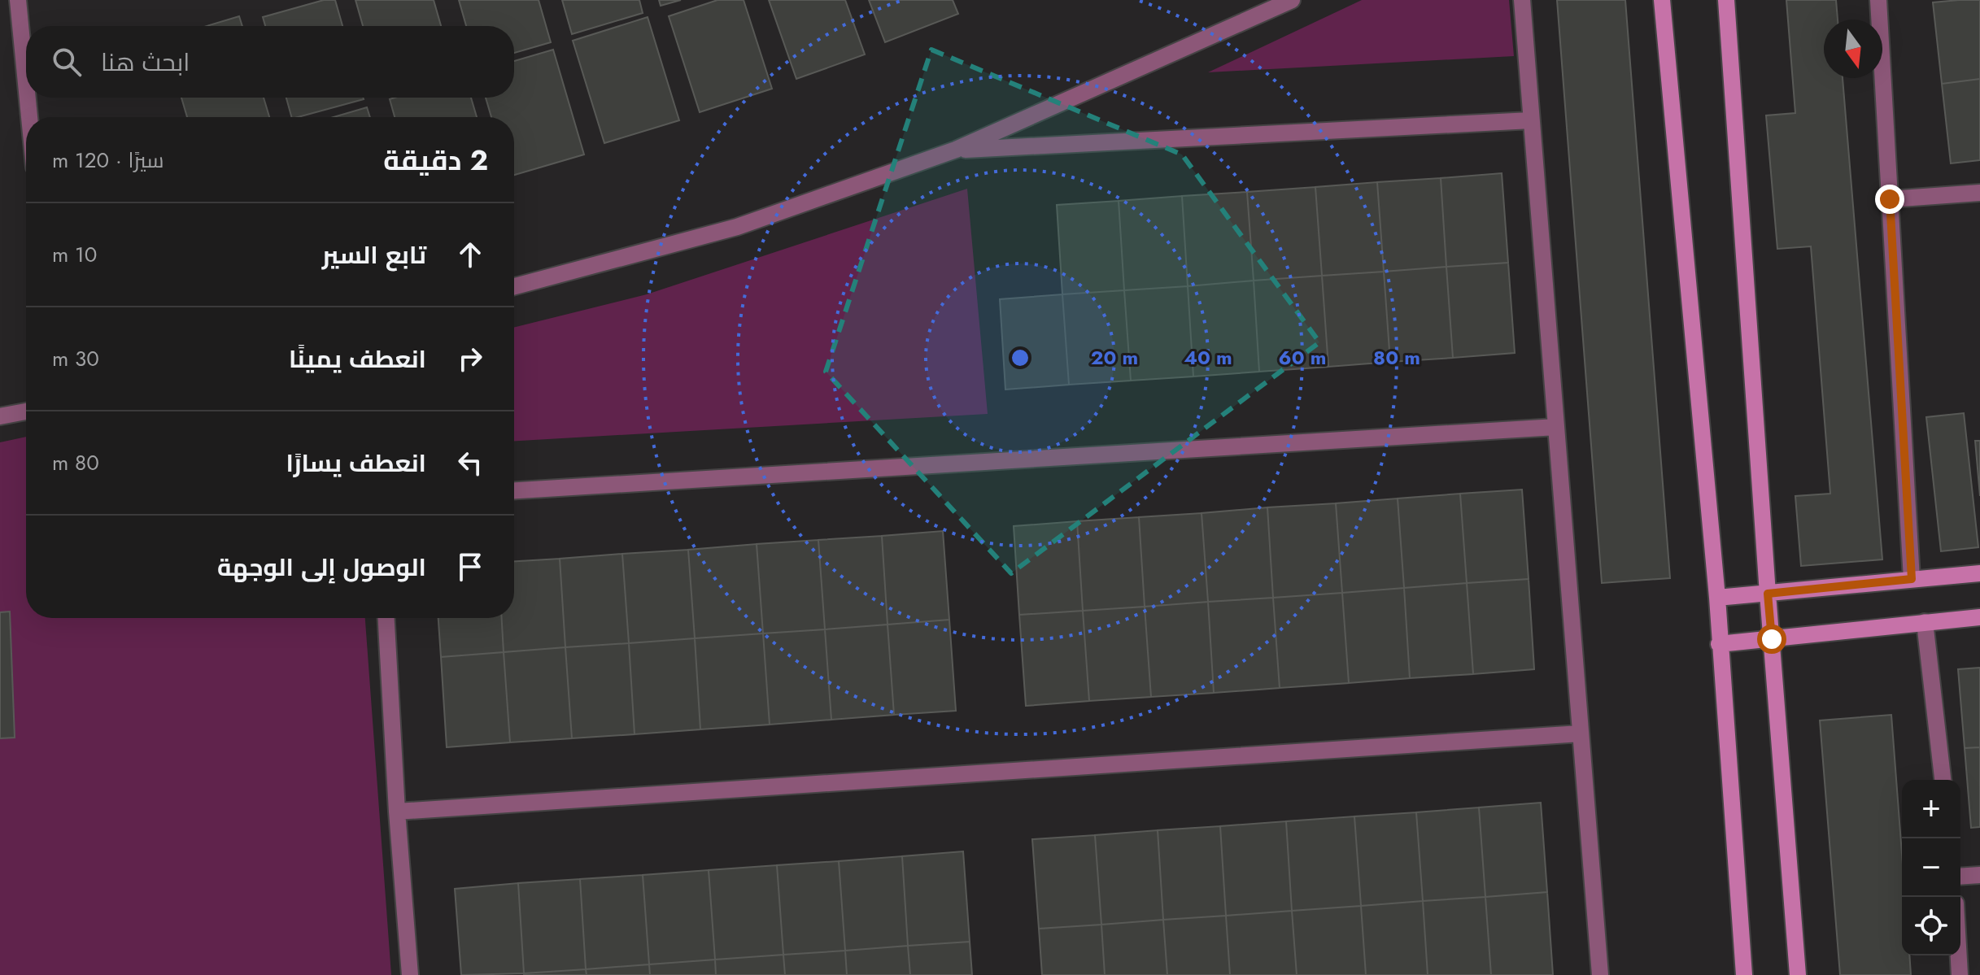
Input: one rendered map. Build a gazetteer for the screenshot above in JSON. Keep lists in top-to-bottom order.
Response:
{
  "north": "bottom",
  "page": {
    "search": "ابحث هنا",
    "heading": ["2 دقيقة", "سيرًا · 120 m"],
    "list": [
      ["تابع السير", "10 m"],
      ["انعطف يمينًا", "30 m"],
      ["انعطف يسارًا", "80 m"],
      "الوصول إلى الوجهة"
    ],
    "map_buttons": ["+", "−"]
  },
  "rings": [
    "20 m",
    "40 m",
    "60 m",
    "80 m"
  ]
}
